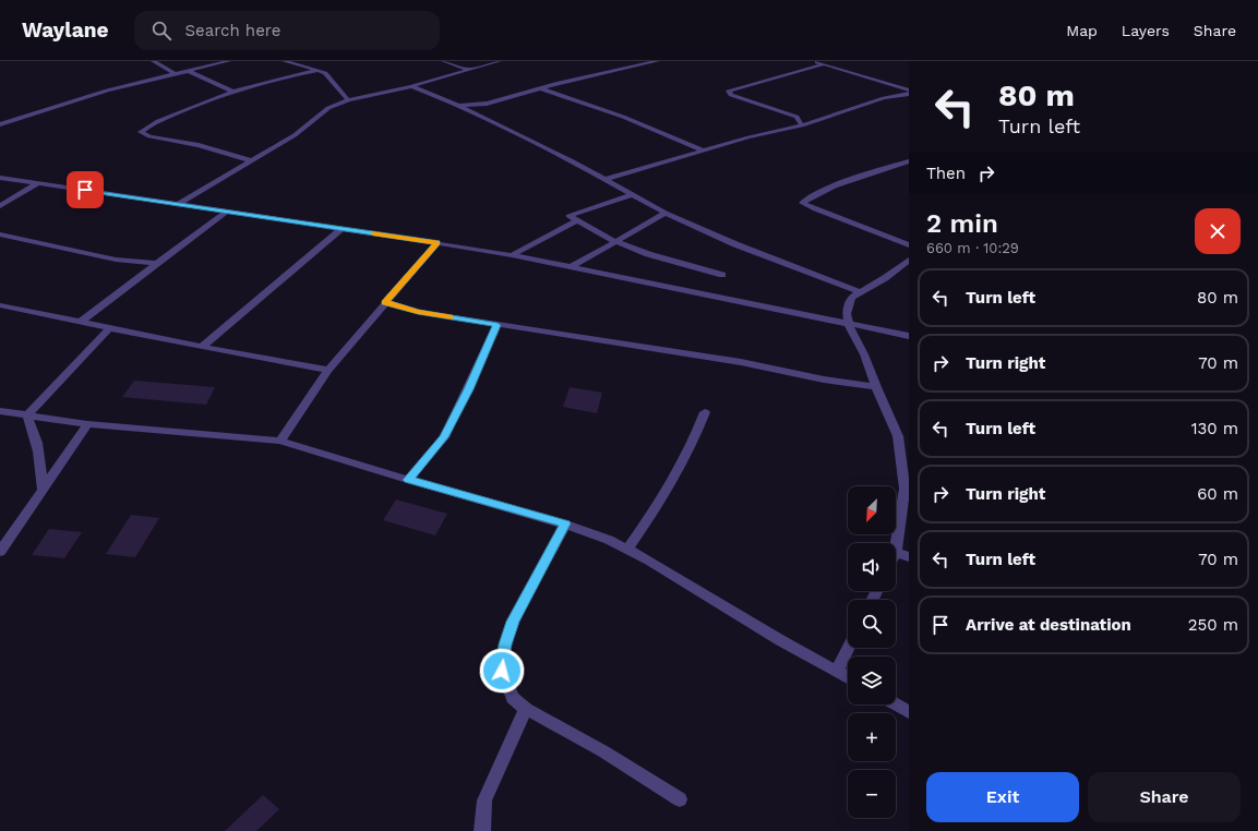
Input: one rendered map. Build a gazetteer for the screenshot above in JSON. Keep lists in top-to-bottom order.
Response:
{
  "north": "bottom left",
  "page": {
    "header": "Waylane",
    "search": "Search here",
    "nav": ["Map", "Layers", "Share"],
    "turn": ["80 m", "Turn left"],
    "then": "Then",
    "heading": ["2 min", "660 m · 10:29"],
    "list": [
      {
        "name": "Turn left",
        "value": "80 m"
      },
      {
        "name": "Turn right",
        "value": "70 m"
      },
      {
        "name": "Turn left",
        "value": "130 m"
      },
      {
        "name": "Turn right",
        "value": "60 m"
      },
      {
        "name": "Turn left",
        "value": "70 m"
      },
      {
        "name": "Arrive at destination",
        "value": "250 m"
      }
    ],
    "map_buttons": ["+", "−"],
    "buttons": ["Exit", "Share"]
  }
}
